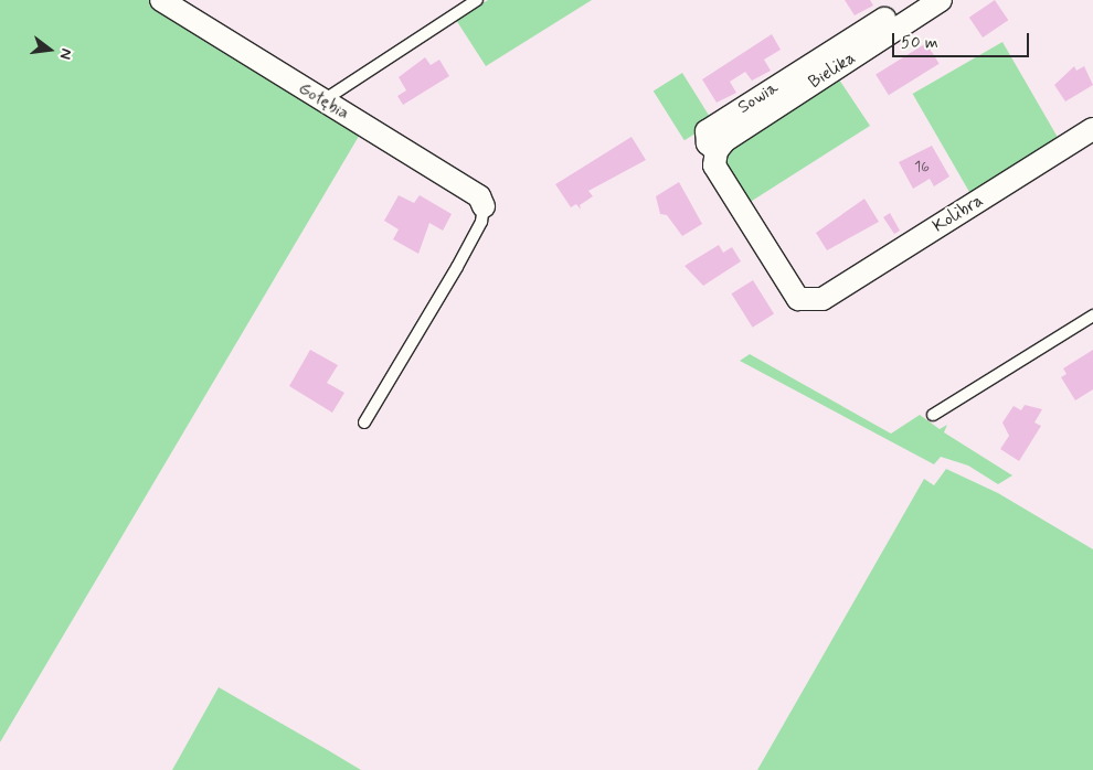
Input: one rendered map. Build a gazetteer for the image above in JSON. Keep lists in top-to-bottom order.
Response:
{
  "streets": {
    "street": [
      "Bielika",
      "Sowia",
      "Gołębia",
      "Kolibra"
    ]
  },
  "crossings": [
    ["Bielika", "Sowia"],
    ["Bielika", "Kolibra"],
    ["Sowia", "Kolibra"]
  ],
  "house_numbers": ["16"],
  "scale_bar": "50 m",
  "north": "right"
}
